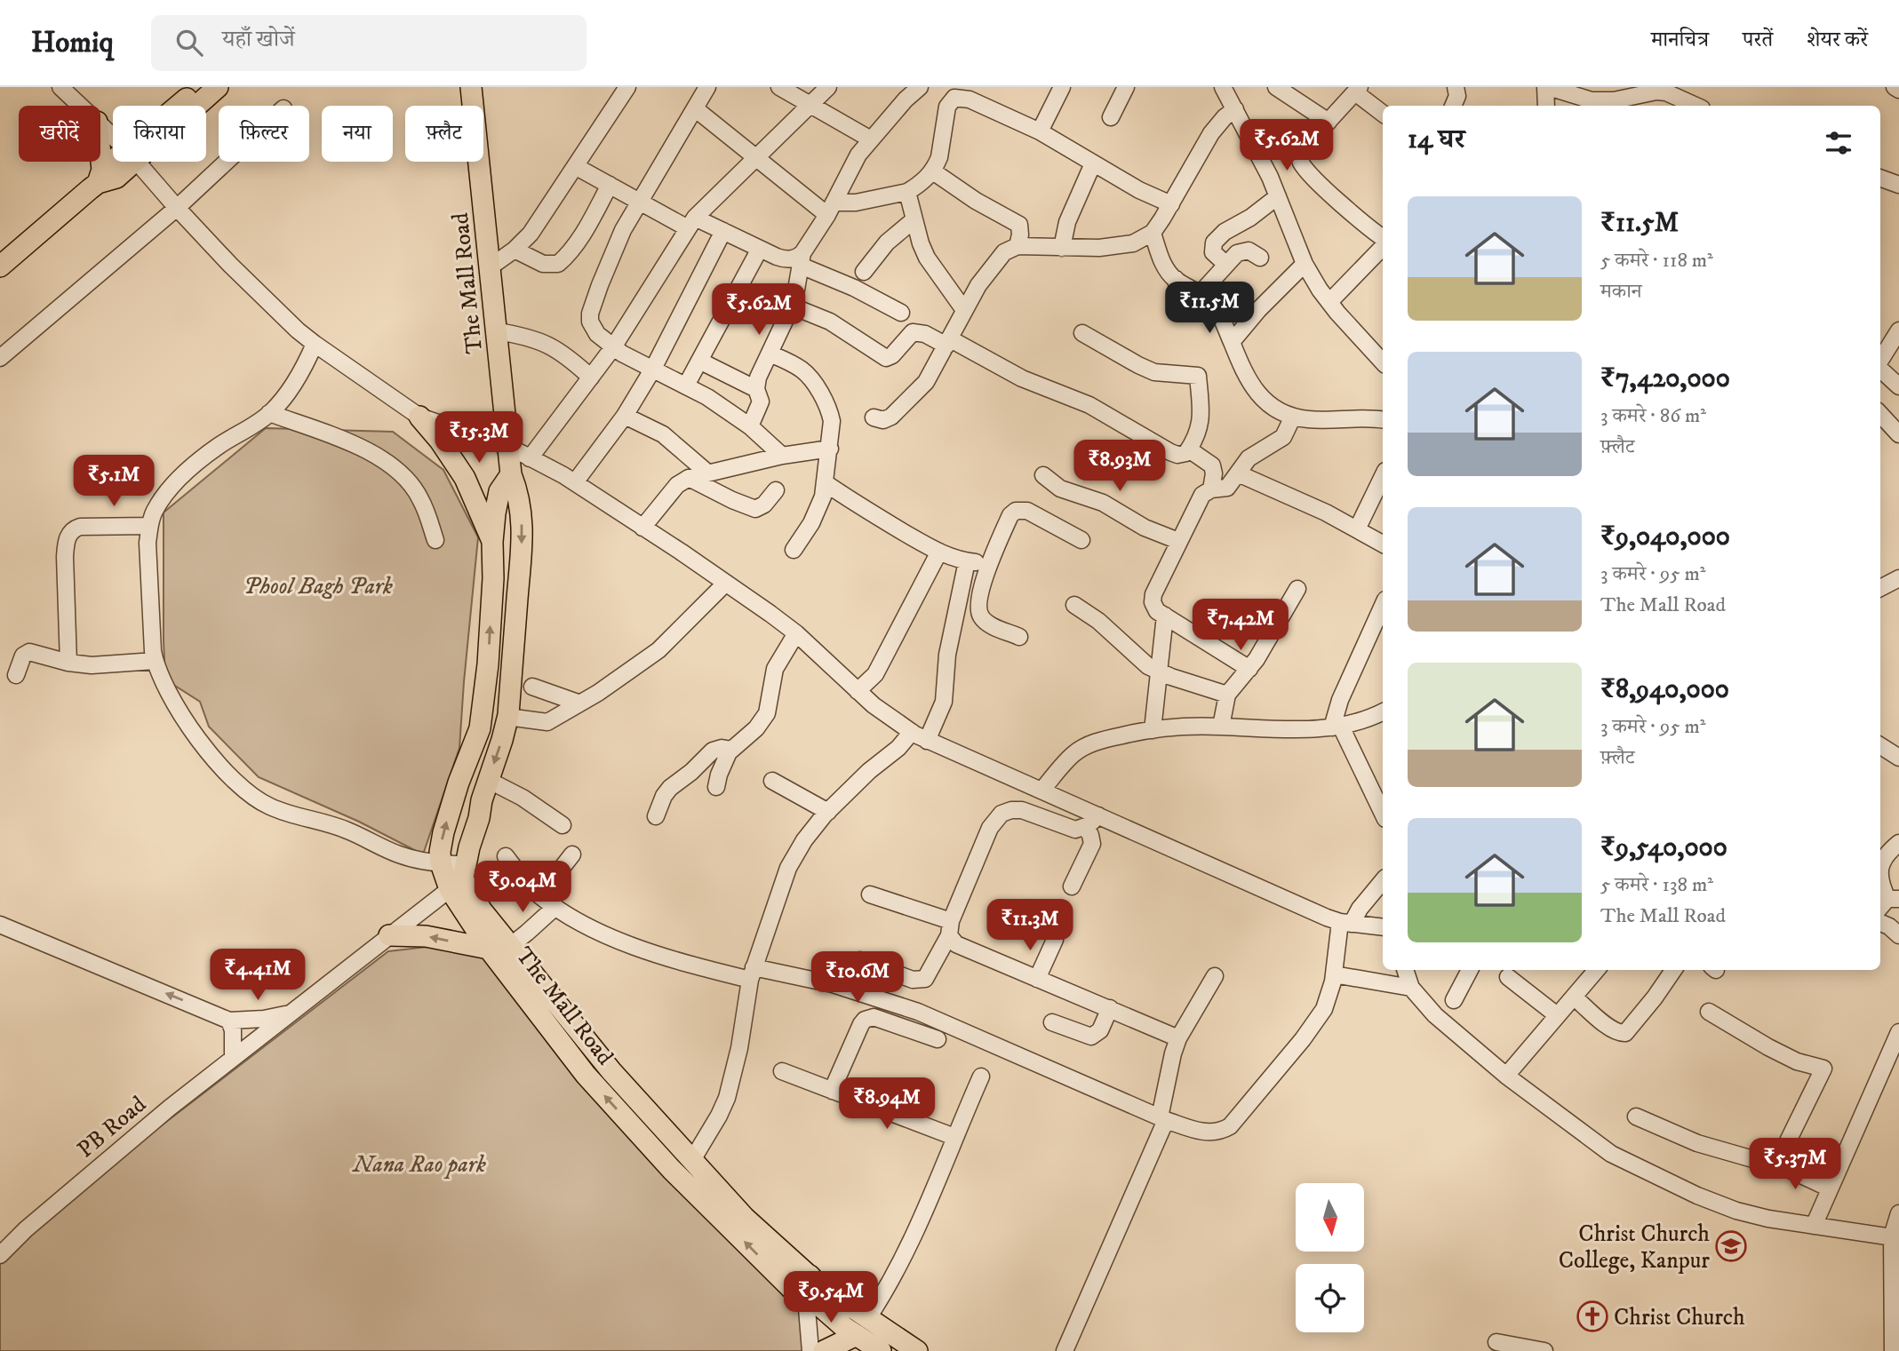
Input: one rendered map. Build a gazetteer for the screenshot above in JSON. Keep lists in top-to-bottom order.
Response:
{
  "streets": {
    "main road": ["The Mall Road"],
    "street": ["PB Road"]
  },
  "crossings": [
    ["The Mall Road", "PB Road"]
  ],
  "parks": ["Phool Bagh Park", "Nana Rao park"],
  "places": {
    "school or university": ["Christ Church College, Kanpur"],
    "church": ["Christ Church"]
  },
  "north": "bottom",
  "page": {
    "header": "Homiq",
    "search": "यहाँ खोजें",
    "nav": ["मानचित्र", "परतें", "शेयर करें"],
    "chip": [
      "खरीदें",
      "किराया",
      "फ़िल्टर",
      "नया",
      "फ़्लैट"
    ],
    "heading": "14 घर",
    "price": [
      "₹5.62M",
      "₹11.5M",
      "₹5.62M",
      "₹15.3M",
      "₹8.93M",
      "₹5.1M",
      "₹7.42M",
      "₹9.04M",
      "₹11.3M",
      "₹4.41M",
      "₹10.6M",
      "₹8.94M",
      "₹5.37M",
      "₹9.54M"
    ],
    "list": [
      {
        "name": "₹11.5M",
        "note": "5 कमरे · 118 m² · मकान"
      },
      {
        "name": "₹7,420,000",
        "note": "3 कमरे · 86 m² · फ़्लैट"
      },
      {
        "name": "₹9,040,000",
        "note": "3 कमरे · 95 m² · The Mall Road"
      },
      {
        "name": "₹8,940,000",
        "note": "3 कमरे · 95 m² · फ़्लैट"
      },
      {
        "name": "₹9,540,000",
        "note": "5 कमरे · 138 m² · The Mall Road"
      }
    ]
  }
}
